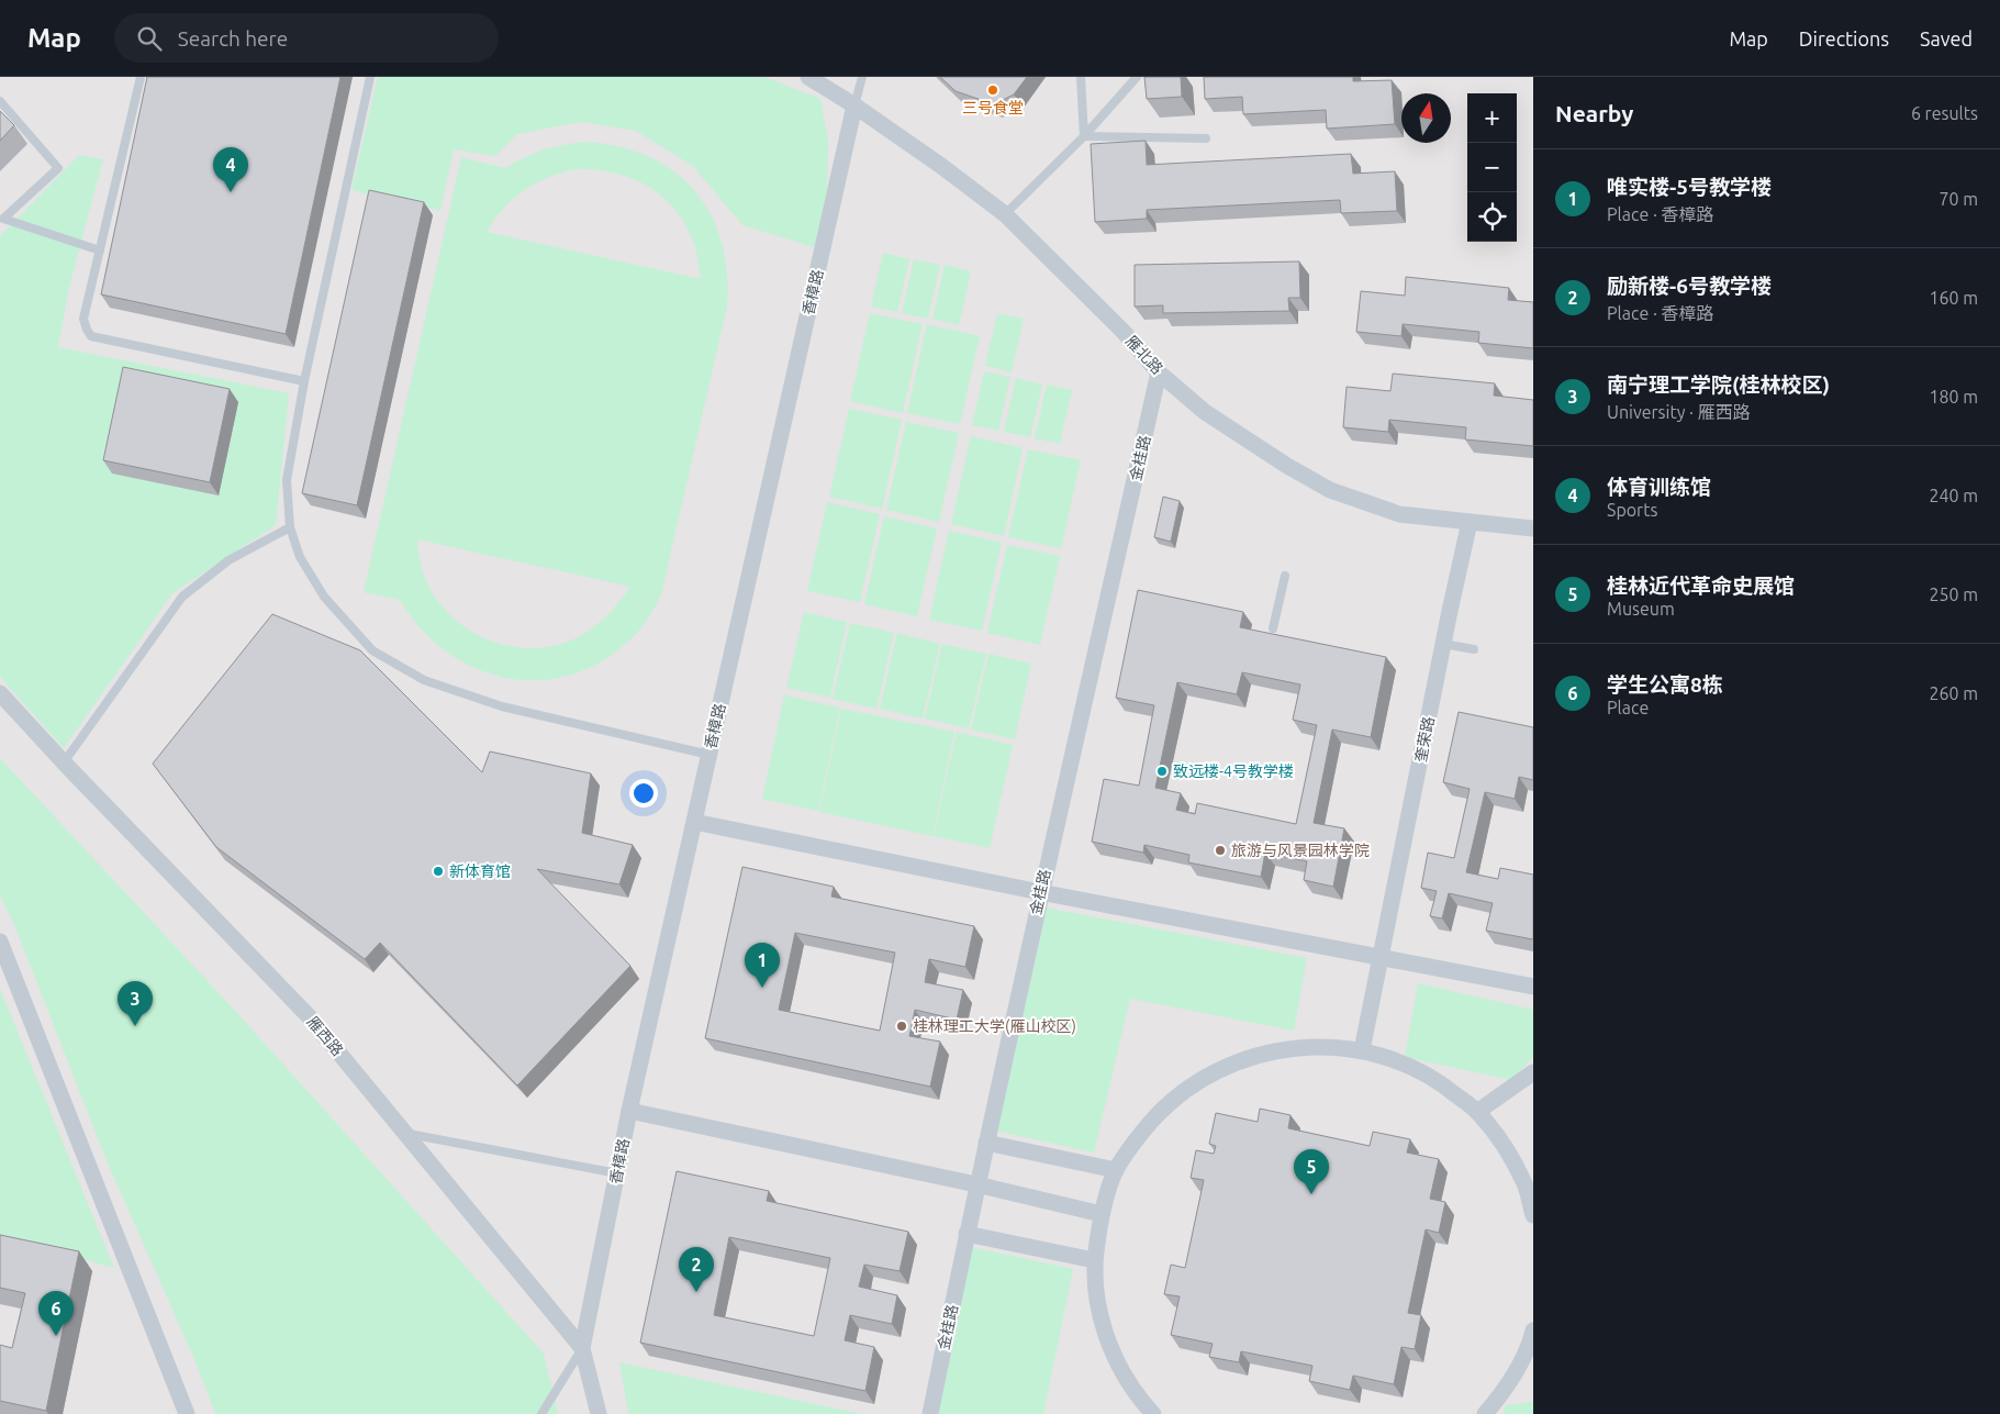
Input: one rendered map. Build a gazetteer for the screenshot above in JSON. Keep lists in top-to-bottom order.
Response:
{
  "streets": {
    "street": [
      "香樟路",
      "雁北路",
      "金桂路",
      "奎荣路",
      "雁西路"
    ]
  },
  "crossings": [
    ["香樟路", "雁北路"],
    ["香樟路", "雁西路"],
    ["雁北路", "金桂路"],
    ["雁北路", "奎荣路"]
  ],
  "places": [
    "三号食堂",
    "致远楼-4号教学楼",
    "旅游与风景园林学院",
    "新体育馆",
    "桂林理工大学(雁山校区)"
  ],
  "north": "top",
  "page": {
    "header": "Map",
    "search": "Search here",
    "nav": ["Map", "Directions", "Saved"],
    "heading": ["Nearby", "6 results"],
    "map_buttons": ["+", "−"],
    "pins": [
      "4",
      "1",
      "3",
      "5",
      "2",
      "6"
    ],
    "list": [
      {
        "mark": "1",
        "name": "唯实楼-5号教学楼",
        "note": "Place · 香樟路",
        "value": "70 m"
      },
      {
        "mark": "2",
        "name": "励新楼-6号教学楼",
        "note": "Place · 香樟路",
        "value": "160 m"
      },
      {
        "mark": "3",
        "name": "南宁理工学院(桂林校区)",
        "note": "University · 雁西路",
        "value": "180 m"
      },
      {
        "mark": "4",
        "name": "体育训练馆",
        "note": "Sports",
        "value": "240 m"
      },
      {
        "mark": "5",
        "name": "桂林近代革命史展馆",
        "note": "Museum",
        "value": "250 m"
      },
      {
        "mark": "6",
        "name": "学生公寓8栋",
        "note": "Place",
        "value": "260 m"
      }
    ]
  }
}
